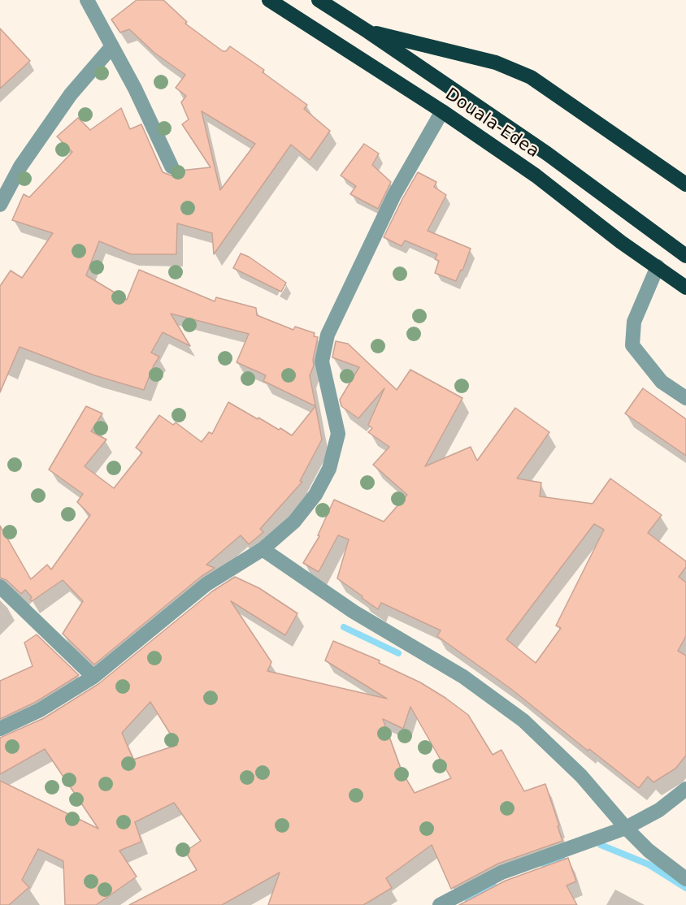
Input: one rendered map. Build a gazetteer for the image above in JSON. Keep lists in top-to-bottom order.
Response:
{
  "streets": {
    "highway": ["Douala-Edea"]
  }
}
